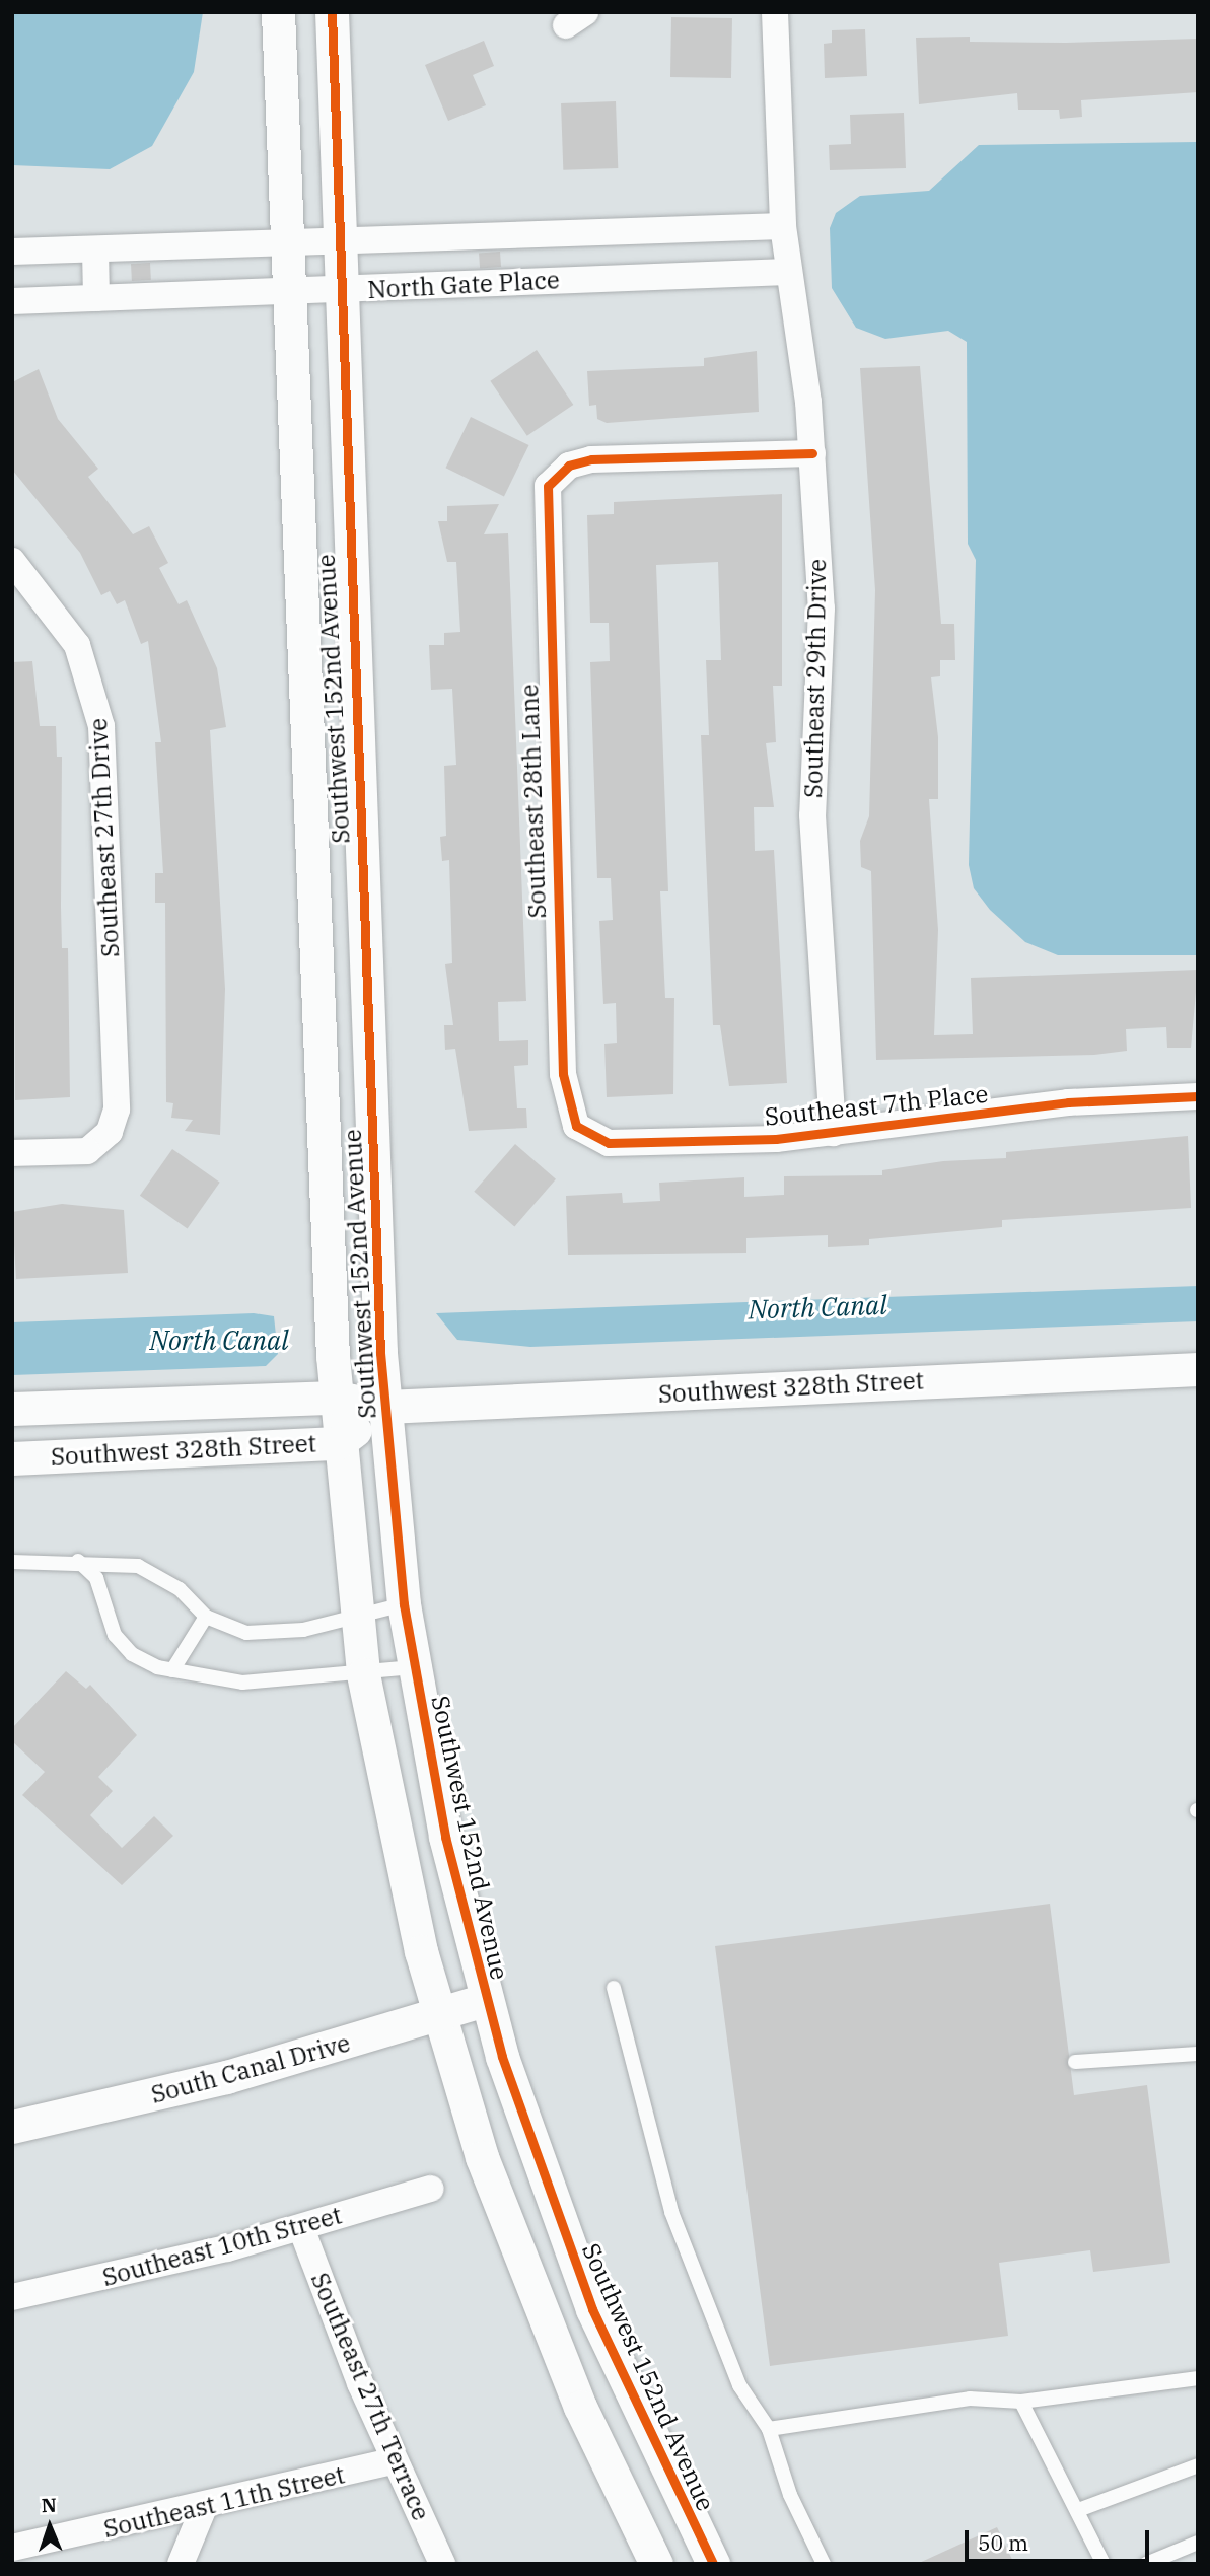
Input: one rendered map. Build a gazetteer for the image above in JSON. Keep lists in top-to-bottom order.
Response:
{
  "streets": {
    "street": [
      "North Gate Place",
      "Southeast 29th Drive",
      "Southwest 152nd Avenue",
      "Southeast 28th Lane",
      "Southeast 27th Drive",
      "Southeast 7th Place",
      "Southwest 328th Street",
      "South Canal Drive",
      "Southeast 10th Street",
      "Southeast 27th Terrace",
      "Southeast 11th Street"
    ]
  },
  "crossings": [
    ["North Gate Place", "Southeast 29th Drive"],
    ["North Gate Place", "Southwest 152nd Avenue"],
    ["Southeast 29th Drive", "Southeast 28th Lane"],
    ["Southeast 29th Drive", "Southeast 7th Place"],
    ["Southwest 152nd Avenue", "Southwest 328th Street"],
    ["Southwest 152nd Avenue", "South Canal Drive"],
    ["Southeast 28th Lane", "Southeast 7th Place"],
    ["Southeast 10th Street", "Southeast 27th Terrace"],
    ["Southeast 27th Terrace", "Southeast 11th Street"]
  ],
  "water": ["North Canal"],
  "scale_bar": "50 m",
  "north": "top"
}
